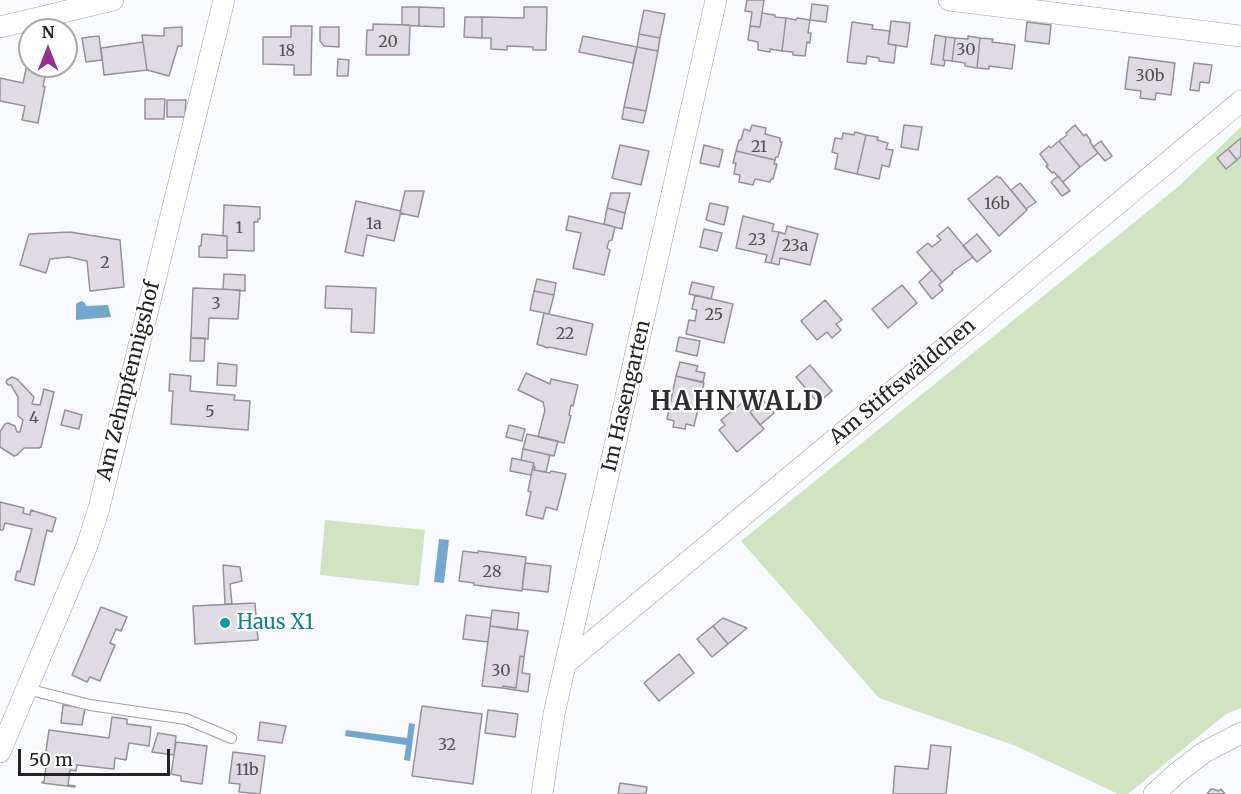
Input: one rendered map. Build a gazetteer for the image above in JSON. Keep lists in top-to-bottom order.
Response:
{
  "streets": {
    "street": ["Am Zehnpfennigshof", "Am Stiftswäldchen", "Im Hasengarten"]
  },
  "crossings": [
    ["Am Stiftswäldchen", "Im Hasengarten"]
  ],
  "districts": ["HAHNWALD"],
  "places": ["Haus X1"],
  "house_numbers": [
    "20",
    "30",
    "18",
    "30b",
    "21",
    "16b",
    "1a",
    "1",
    "23",
    "23a",
    "2",
    "3",
    "25",
    "22",
    "5",
    "4",
    "28",
    "30",
    "32",
    "11b"
  ],
  "scale_bar": "50 m",
  "north": "top"
}
